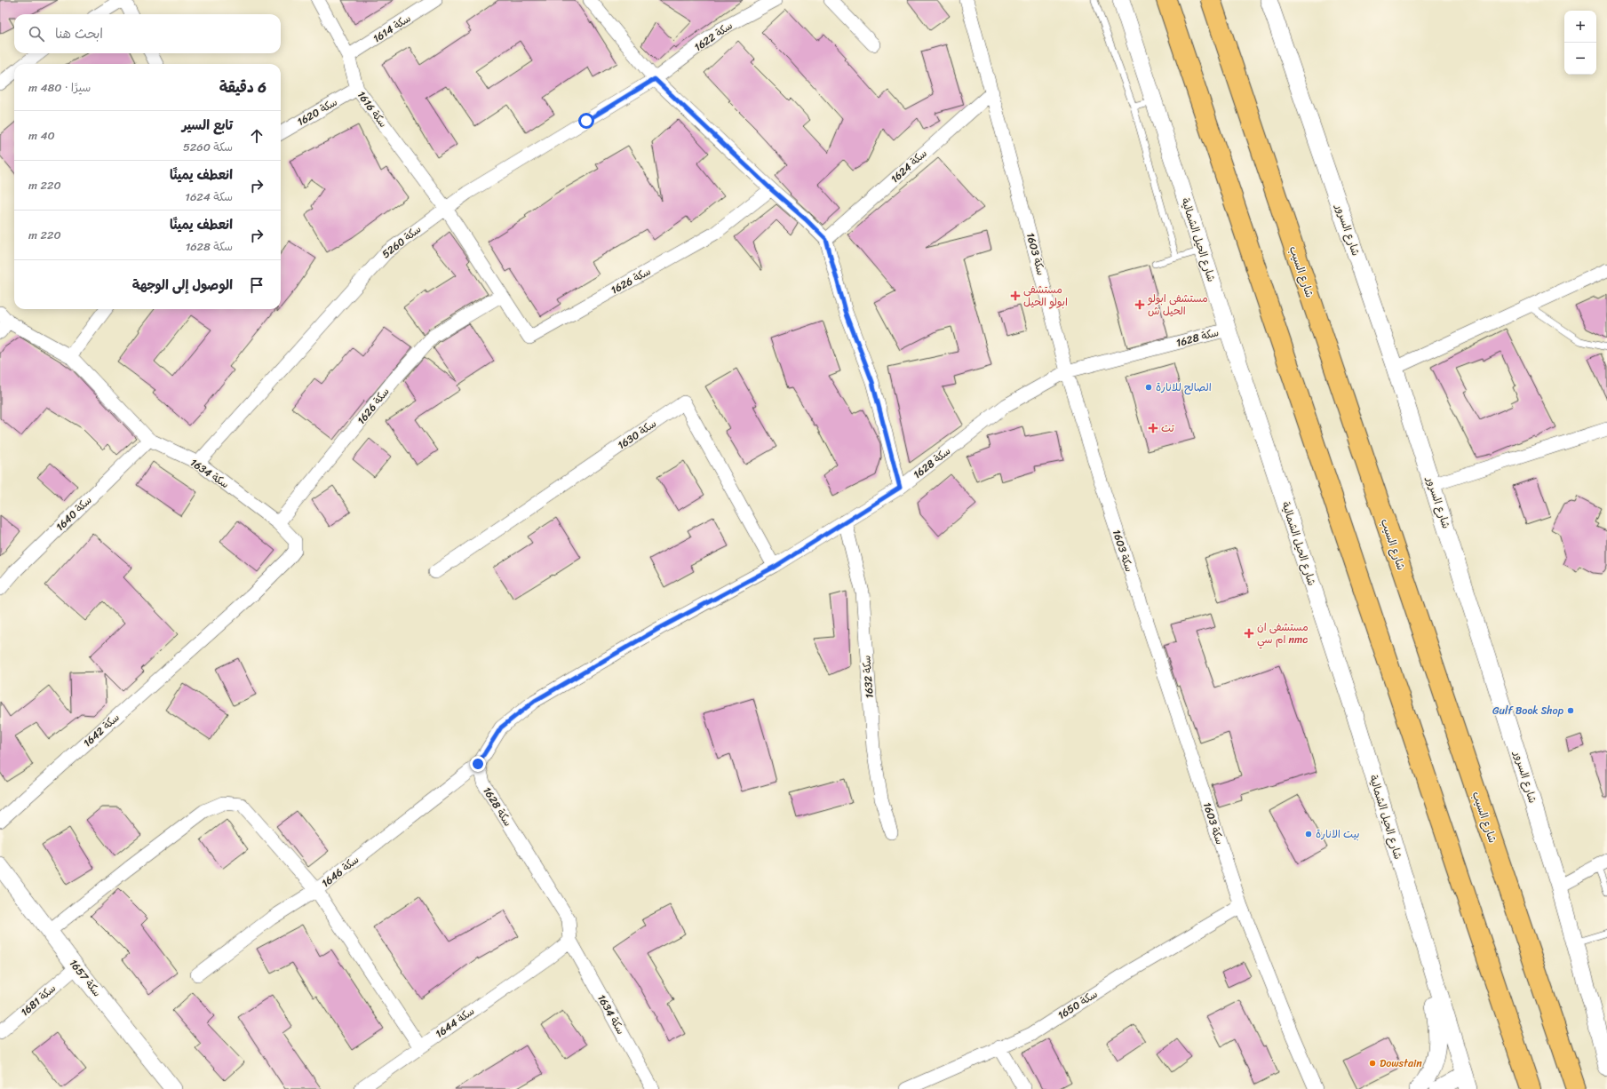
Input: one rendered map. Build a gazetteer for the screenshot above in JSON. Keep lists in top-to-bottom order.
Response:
{
  "streets": {
    "highway": ["شارع السيب"],
    "street": [
      "سكة 1614",
      "سكة 1622",
      "سكة 1616",
      "سكة 1620",
      "سكة 1624",
      "شارع السرور",
      "شارع الحيل الشمالية",
      "سكة 5260",
      "سكة 1603",
      "سكة 1626",
      "سكة 1628",
      "سكة 1630",
      "سكة 1634",
      "سكة 1640",
      "سكة 1632",
      "سكة 1642",
      "سكة 1646",
      "سكة 1657",
      "سكة 1681",
      "سكة 1650",
      "سكة 1644"
    ]
  },
  "crossings": [
    ["سكة 1614", "سكة 1616"],
    ["سكة 1622", "سكة 5260"],
    ["سكة 1616", "سكة 1620"],
    ["سكة 1616", "سكة 5260"],
    ["سكة 1616", "سكة 1626"],
    ["سكة 1624", "سكة 1603"],
    ["شارع الحيل الشمالية", "سكة 1628"],
    ["سكة 5260", "سكة 1626"],
    ["سكة 5260", "سكة 1634"],
    ["سكة 1603", "سكة 1628"],
    ["سكة 1603", "سكة 1650"],
    ["سكة 1626", "سكة 1634"],
    ["سكة 1628", "سكة 1630"],
    ["سكة 1628", "سكة 1634"],
    ["سكة 1628", "سكة 1632"],
    ["سكة 1628", "سكة 1646"],
    ["سكة 1628", "سكة 1644"],
    ["سكة 1634", "سكة 1640"],
    ["سكة 1634", "سكة 1642"],
    ["سكة 1634", "سكة 1644"],
    ["سكة 1646", "سكة 1644"],
    ["سكة 1657", "سكة 1681"]
  ],
  "places": {
    "health": [
      "مستشفى ابولو الحيل",
      "مستشفى ابولو الحيل ش",
      "تت",
      "مستشفى ان ام سي nmc"
    ],
    "other": [
      "الصالح للانارة",
      "Gulf Book Shop",
      "بيت الانارة",
      "Dowstain"
    ]
  },
  "page": {
    "map_buttons": ["+", "−"],
    "search": "ابحث هنا",
    "heading": ["6 دقيقة", "سيرًا · 480 m"],
    "list": [
      ["تابع السير", "سكة 5260", "40 m"],
      ["انعطف يمينًا", "سكة 1624", "220 m"],
      ["انعطف يمينًا", "سكة 1628", "220 m"],
      "الوصول إلى الوجهة"
    ]
  }
}
